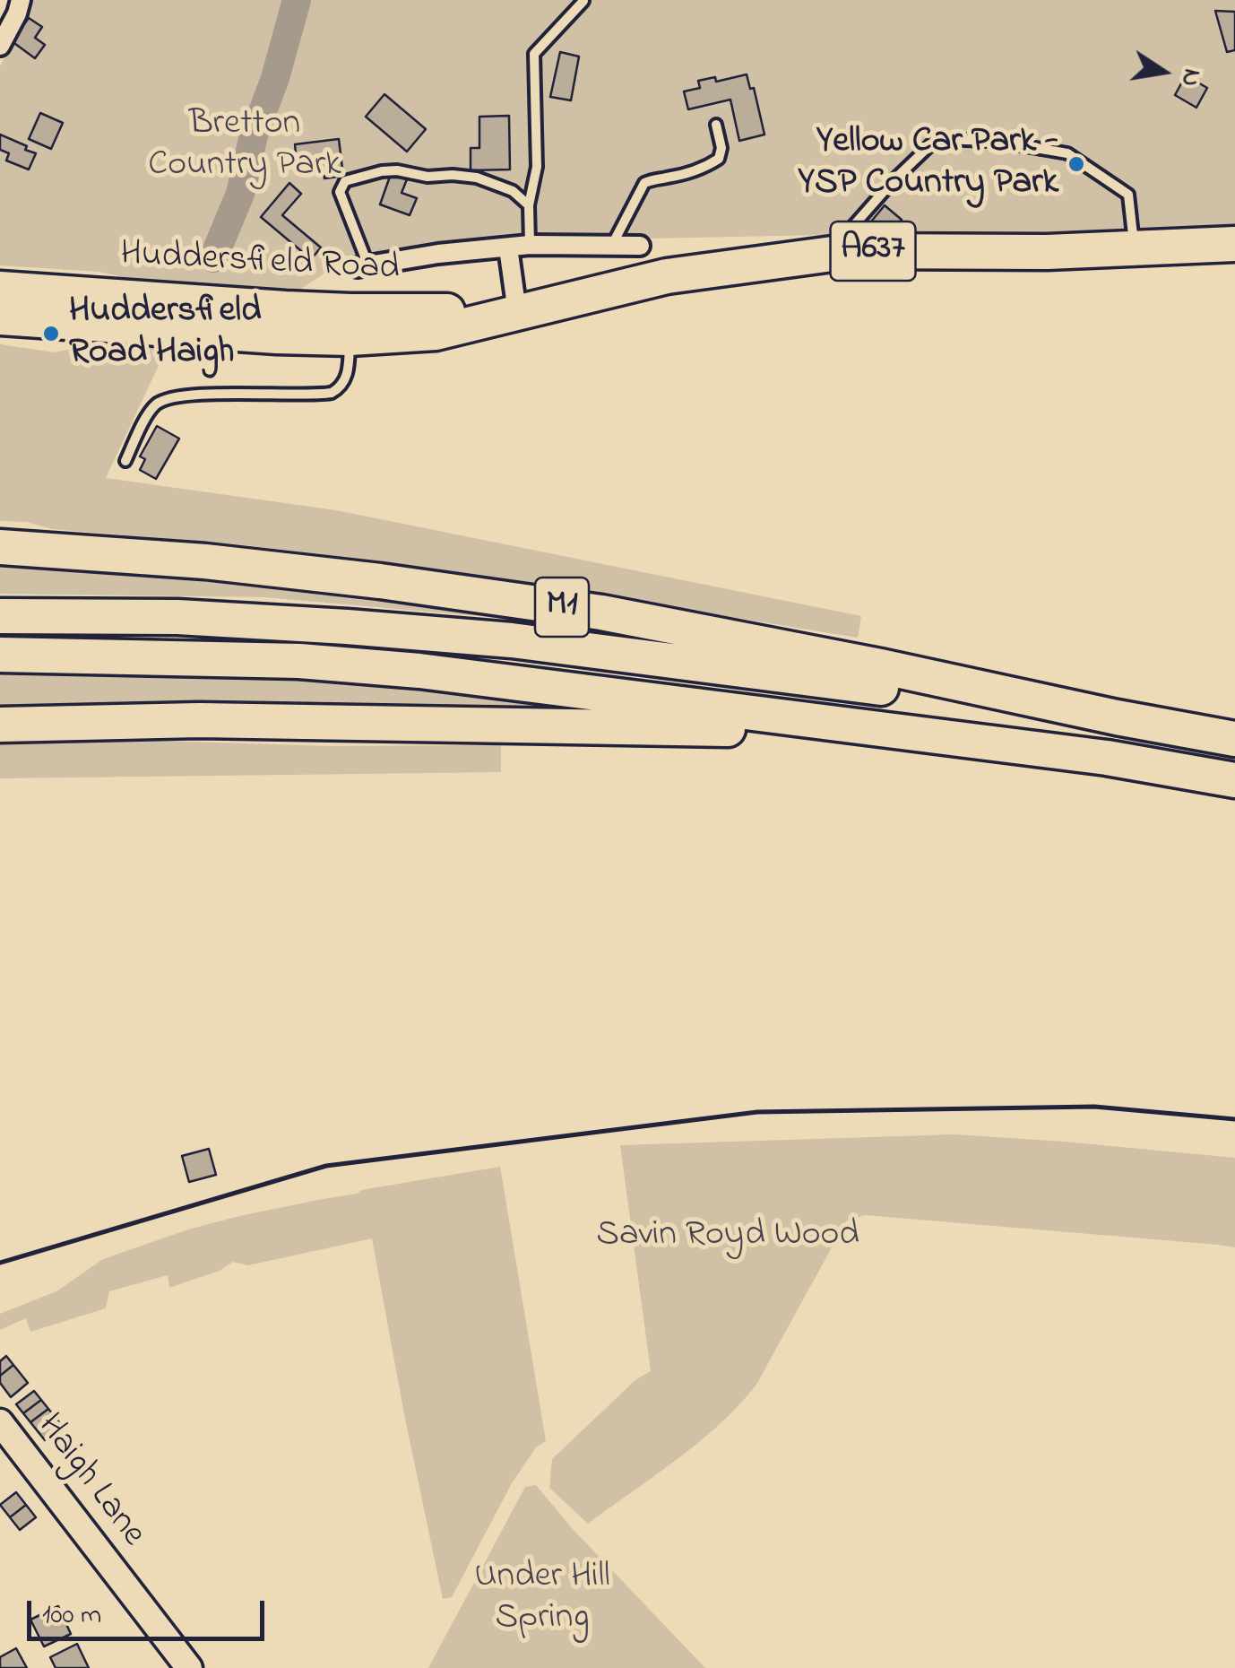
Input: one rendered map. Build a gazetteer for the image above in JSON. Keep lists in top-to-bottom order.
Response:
{
  "streets": {
    "highway": ["A637", "Huddersfield Road", "M1"],
    "street": ["Haigh Lane"]
  },
  "parks": ["Bretton Country Park", "Savin Royd Wood", "Under Hill Spring"],
  "places": ["Yellow Car Park - YSP Country Park", "Huddersfield Road Haigh"],
  "scale_bar": "100 m",
  "north": "right"
}
